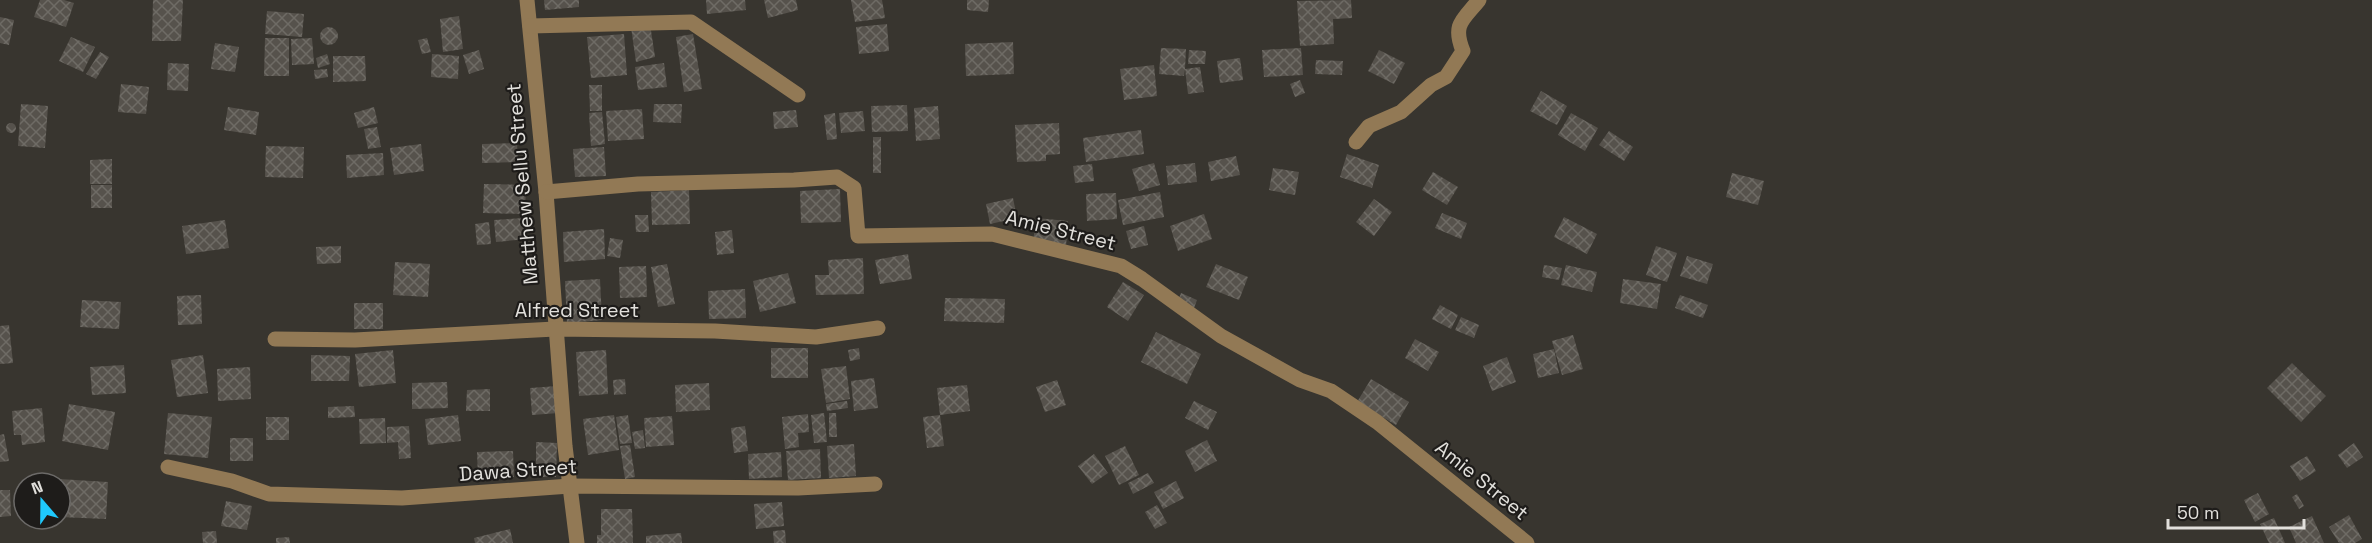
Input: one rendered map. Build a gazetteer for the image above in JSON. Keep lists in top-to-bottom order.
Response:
{
  "streets": {
    "street": [
      "Matthew Sellu Street",
      "Amie Street",
      "Alfred Street",
      "Dawa Street"
    ]
  },
  "crossings": [
    ["Matthew Sellu Street", "Amie Street"],
    ["Matthew Sellu Street", "Alfred Street"],
    ["Matthew Sellu Street", "Dawa Street"]
  ],
  "scale_bar": "50 m",
  "north": "top"
}
